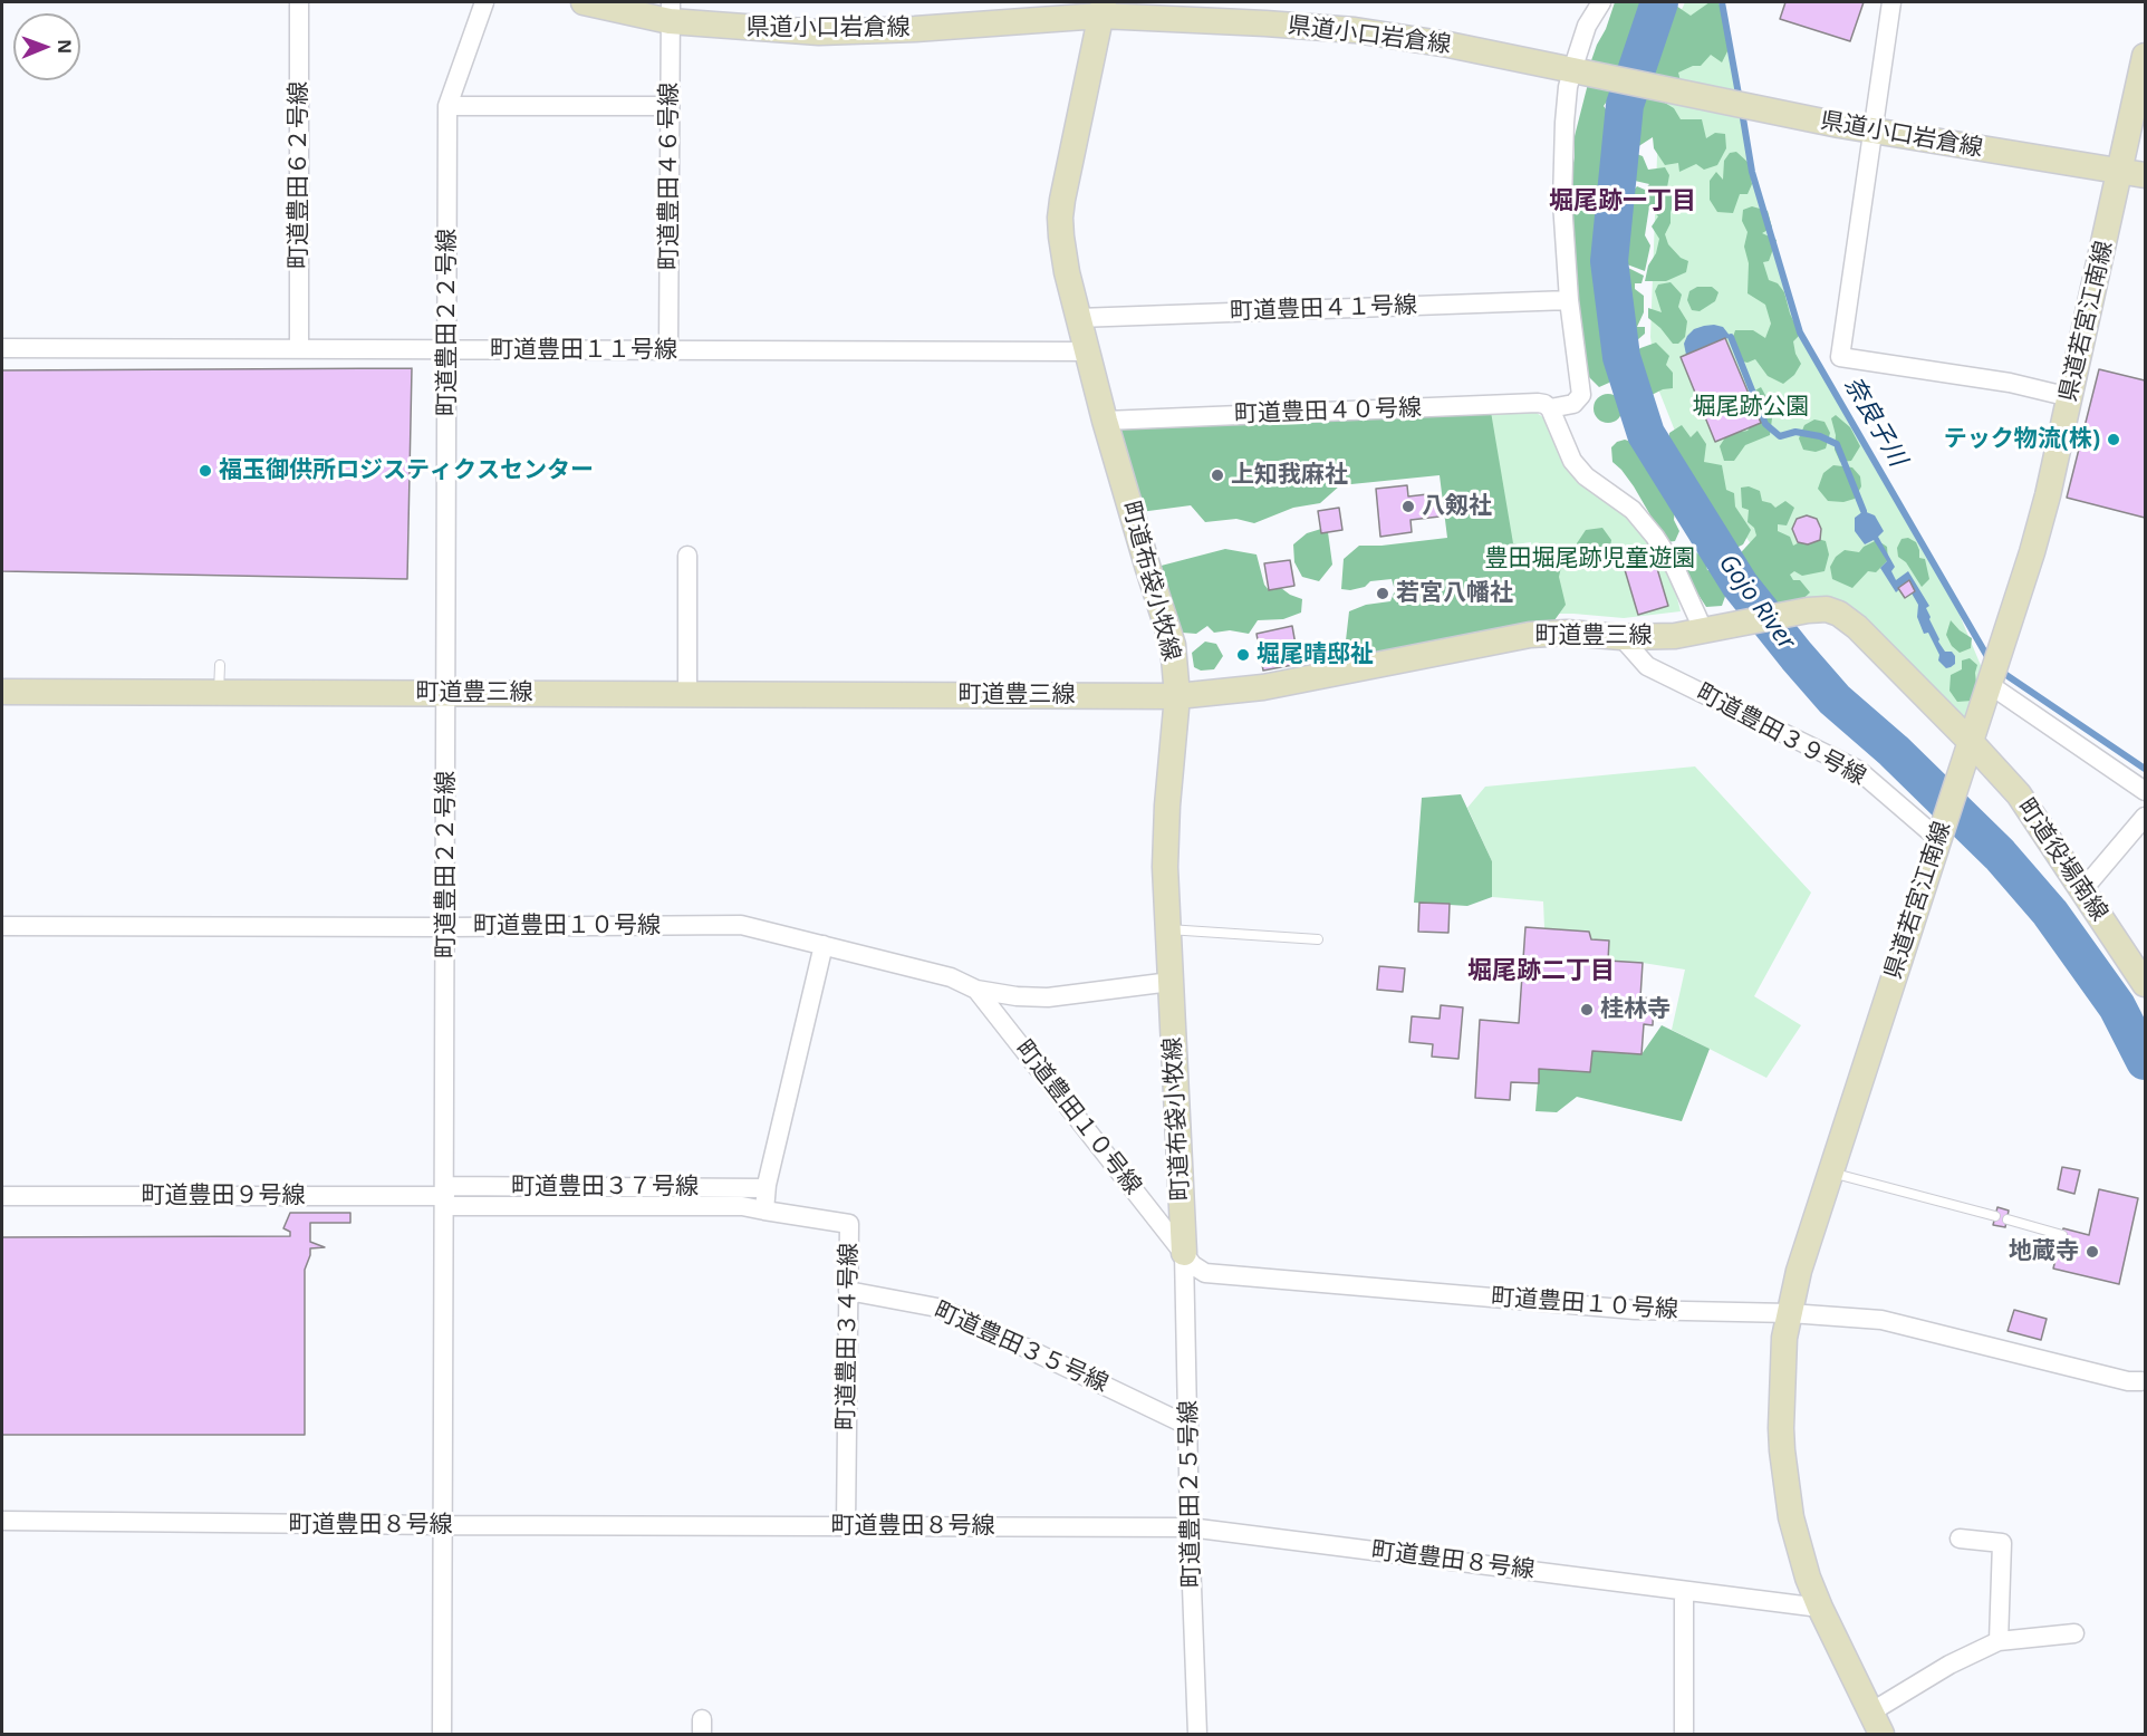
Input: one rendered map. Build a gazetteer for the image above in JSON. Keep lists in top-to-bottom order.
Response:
{
  "streets": {
    "street": [
      "県道小口岩倉線",
      "町道豊田６２号線",
      "町道豊田４６号線",
      "町道豊田４１号線",
      "県道若宮江南線",
      "町道豊田２２号線",
      "町道豊田１１号線",
      "町道豊田４０号線",
      "町道布袋小牧線",
      "町道豊三線",
      "町道豊田３９号線",
      "町道役場南線",
      "町道豊田１０号線",
      "町道豊田３７号線",
      "町道豊田９号線",
      "町道豊田３４号線",
      "町道豊田３５号線",
      "町道豊田２５号線",
      "町道豊田８号線"
    ]
  },
  "crossings": [
    ["県道小口岩倉線", "町道豊田４６号線"],
    ["県道小口岩倉線", "県道若宮江南線"],
    ["県道小口岩倉線", "町道布袋小牧線"],
    ["町道豊田６２号線", "町道豊田１１号線"],
    ["町道豊田４６号線", "町道豊田１１号線"],
    ["町道豊田４１号線", "町道布袋小牧線"],
    ["県道若宮江南線", "町道豊三線"],
    ["県道若宮江南線", "町道豊田３９号線"],
    ["県道若宮江南線", "町道役場南線"],
    ["県道若宮江南線", "町道豊田１０号線"],
    ["県道若宮江南線", "町道豊田８号線"],
    ["町道豊田２２号線", "町道豊田１１号線"],
    ["町道豊田２２号線", "町道豊三線"],
    ["町道豊田２２号線", "町道豊田１０号線"],
    ["町道豊田２２号線", "町道豊田３７号線"],
    ["町道豊田２２号線", "町道豊田９号線"],
    ["町道豊田２２号線", "町道豊田８号線"],
    ["町道豊田１１号線", "町道布袋小牧線"],
    ["町道豊田４０号線", "町道布袋小牧線"],
    ["町道布袋小牧線", "町道豊三線"],
    ["町道布袋小牧線", "町道豊田１０号線"],
    ["町道布袋小牧線", "町道豊田２５号線"],
    ["町道豊三線", "町道豊田３９号線"],
    ["町道豊三線", "町道役場南線"],
    ["町道豊田１０号線", "町道豊田２５号線"],
    ["町道豊田３７号線", "町道豊田９号線"],
    ["町道豊田９号線", "町道豊田３４号線"],
    ["町道豊田３４号線", "町道豊田３５号線"],
    ["町道豊田３４号線", "町道豊田８号線"],
    ["町道豊田３５号線", "町道豊田２５号線"],
    ["町道豊田２５号線", "町道豊田８号線"]
  ],
  "districts": ["堀尾跡一丁目", "堀尾跡二丁目"],
  "water": ["奈良子川", "Gojo River"],
  "parks": ["堀尾跡公園", "豊田堀尾跡児童遊園"],
  "places": [
    "テック物流(株)",
    "福玉御供所ロジスティクスセンター",
    "上知我麻社",
    "八剱社",
    "若宮八幡社",
    "堀尾晴邸祉",
    "桂林寺",
    "地蔵寺"
  ],
  "north": "right"
}
